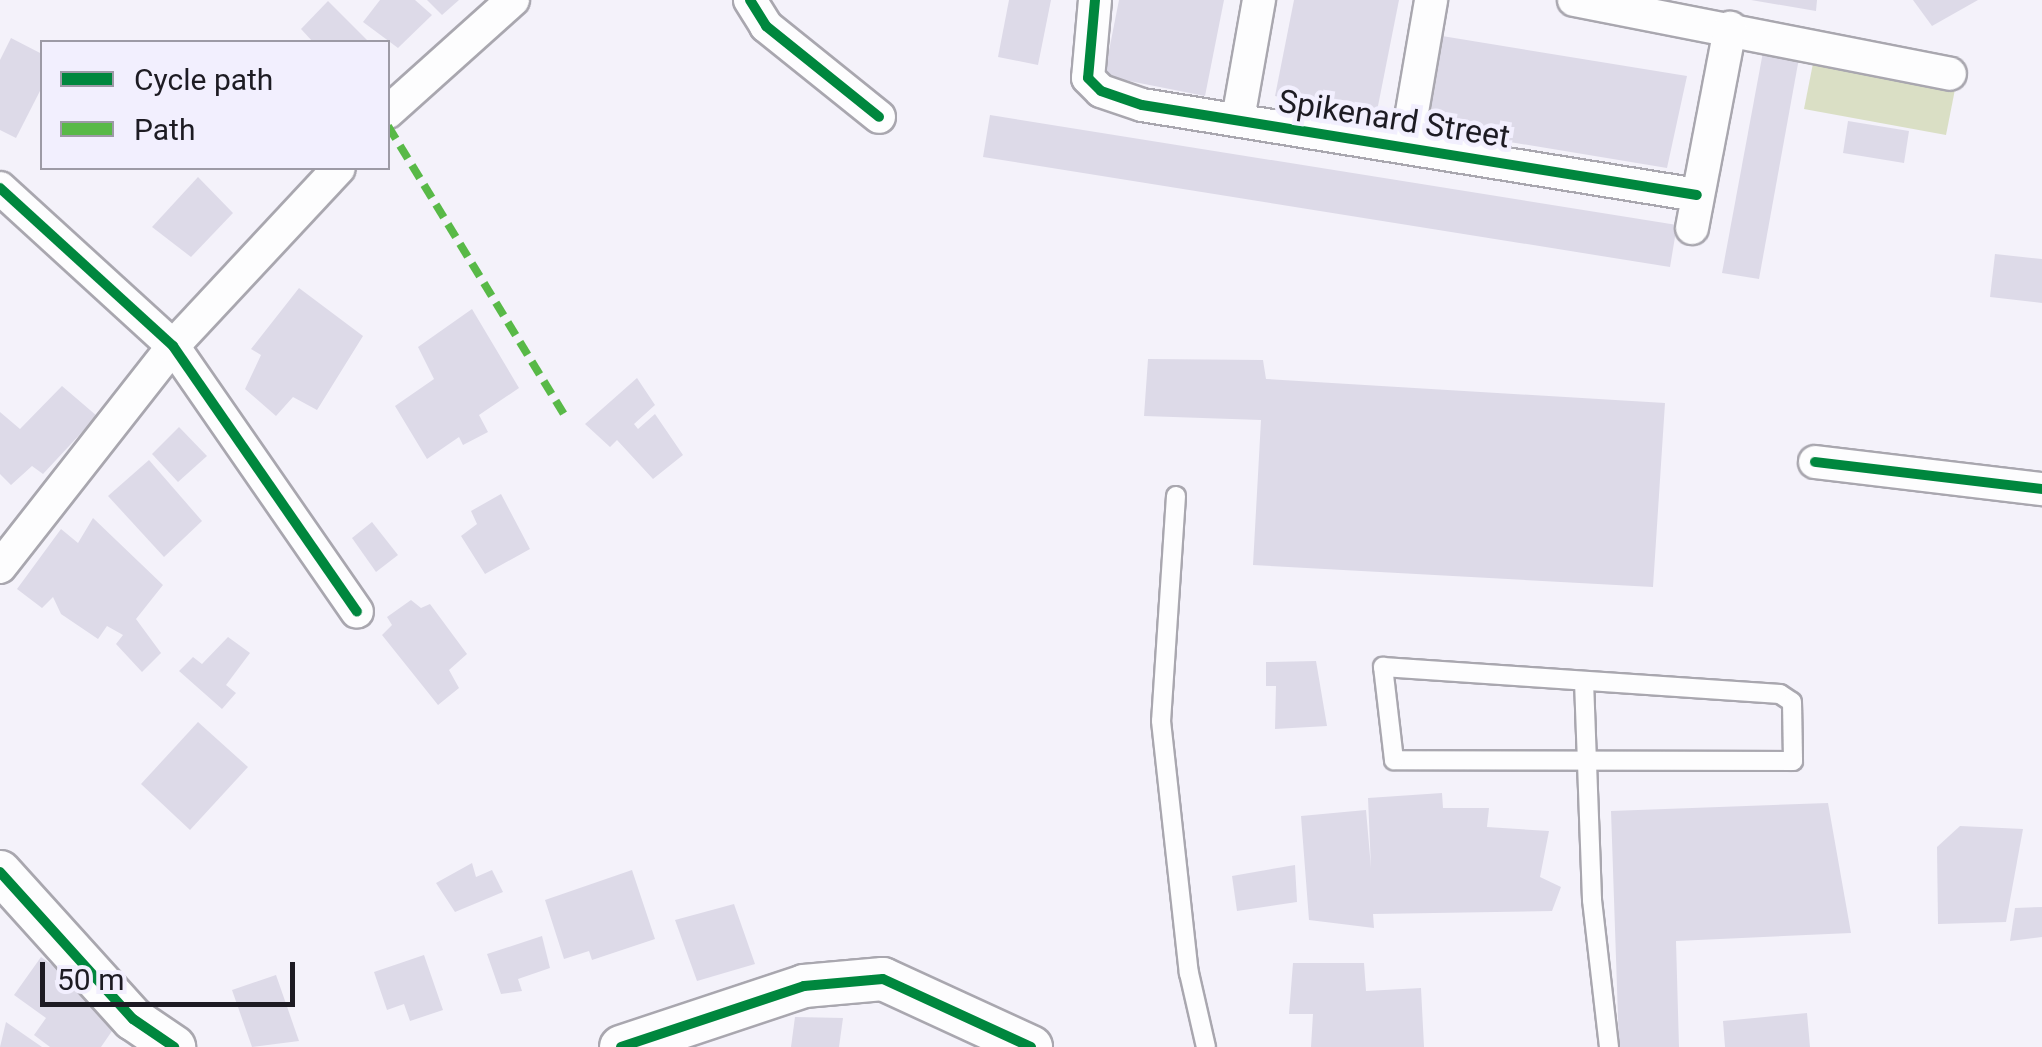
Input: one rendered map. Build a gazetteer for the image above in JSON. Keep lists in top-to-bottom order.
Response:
{
  "streets": {
    "street": ["Spikenard Street"]
  },
  "legend": ["Cycle path", "Path"],
  "scale_bar": "50 m"
}
